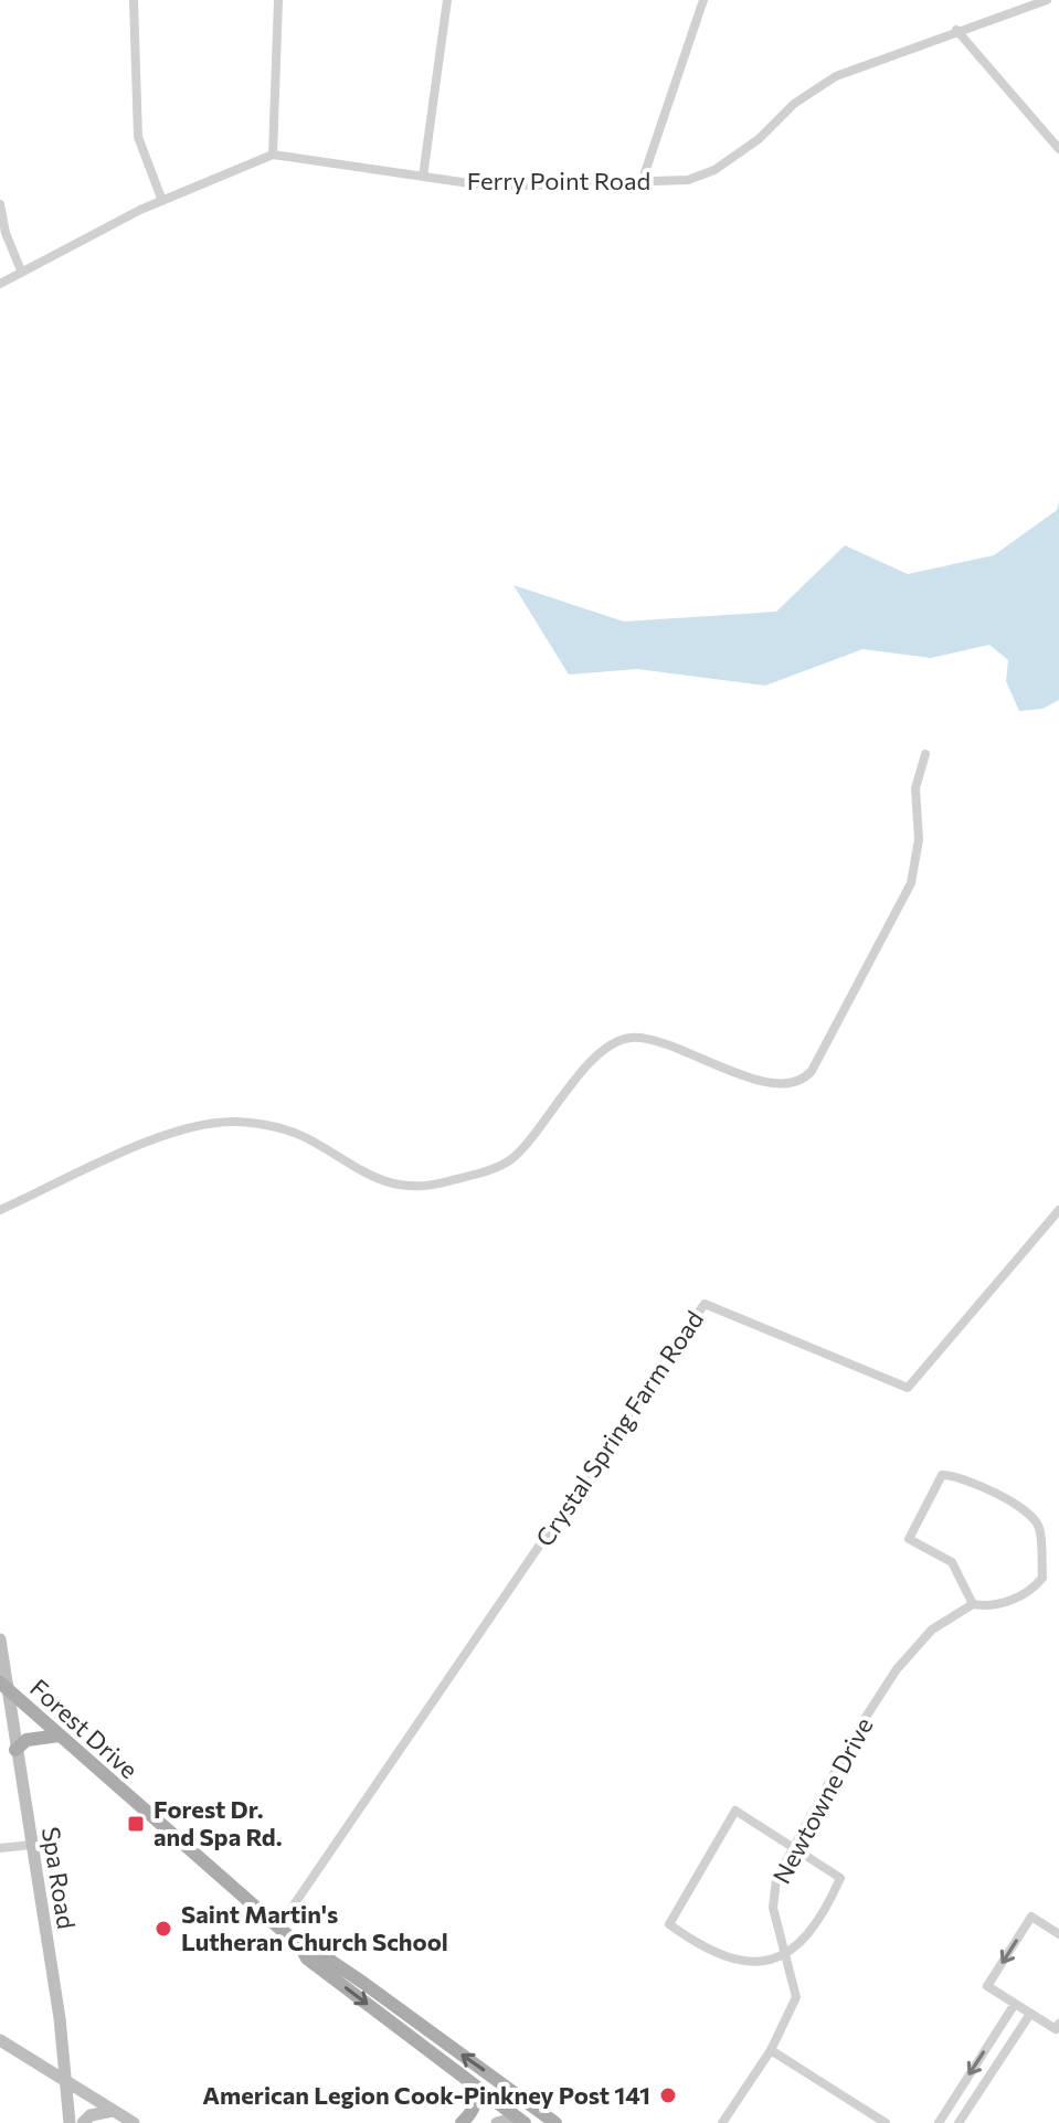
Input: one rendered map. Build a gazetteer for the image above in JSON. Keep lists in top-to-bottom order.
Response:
{
  "streets": {
    "main road": ["Forest Drive", "Spa Road"],
    "street": ["Ferry Point Road", "Crystal Spring Farm Road", "Newtowne Drive"]
  },
  "crossings": [
    ["Crystal Spring Farm Road", "Forest Drive"],
    ["Forest Drive", "Spa Road"]
  ],
  "places": {
    "transit": ["Forest Dr. and Spa Rd."],
    "other": ["Saint Martin's Lutheran Church School", "American Legion Cook-Pinkney Post 141"]
  }
}
